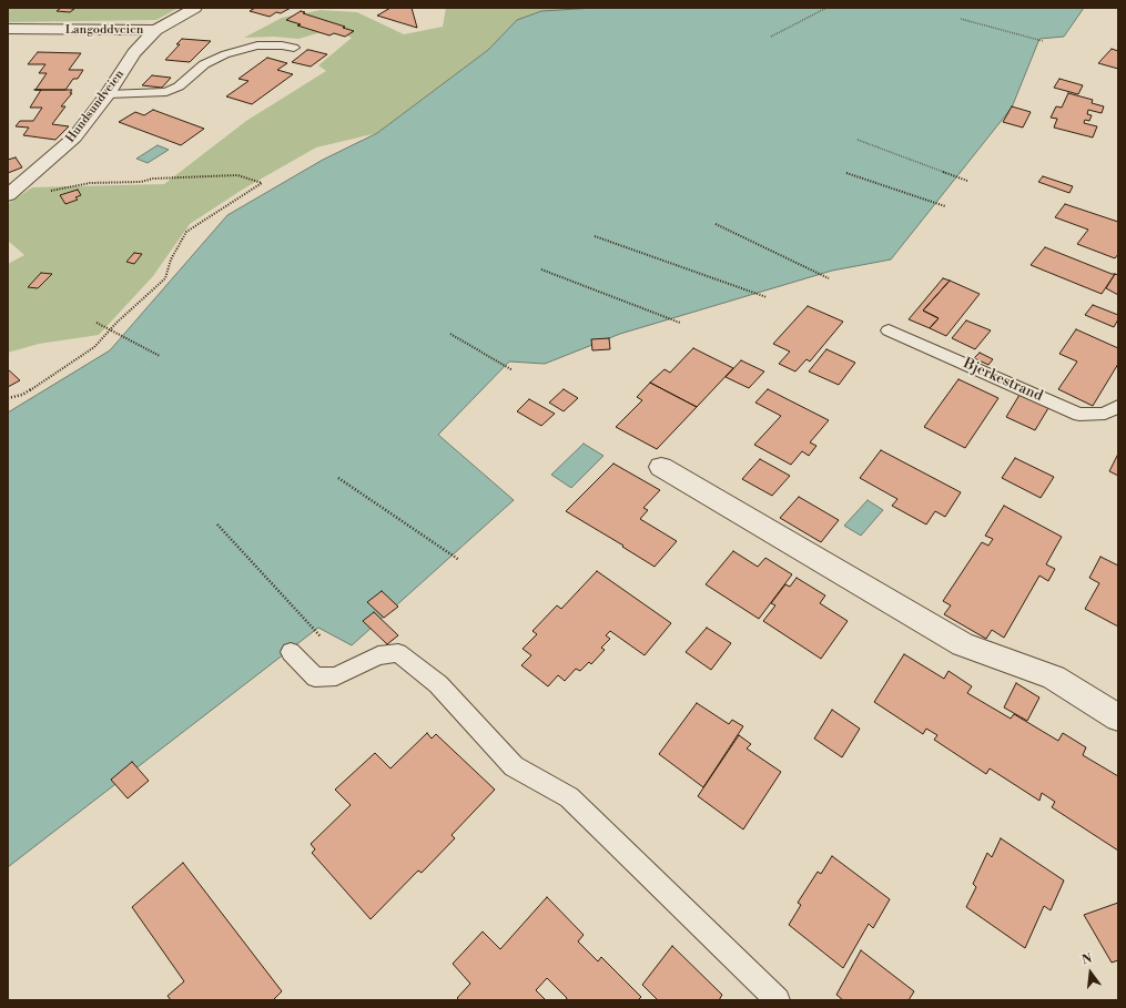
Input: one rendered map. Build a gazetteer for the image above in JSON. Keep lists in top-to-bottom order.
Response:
{
  "streets": {
    "street": ["Langoddveien", "Hundsundveien"],
    "lane": ["Bjerkestrand"]
  },
  "crossings": [
    ["Langoddveien", "Hundsundveien"]
  ],
  "north": "top"
}
